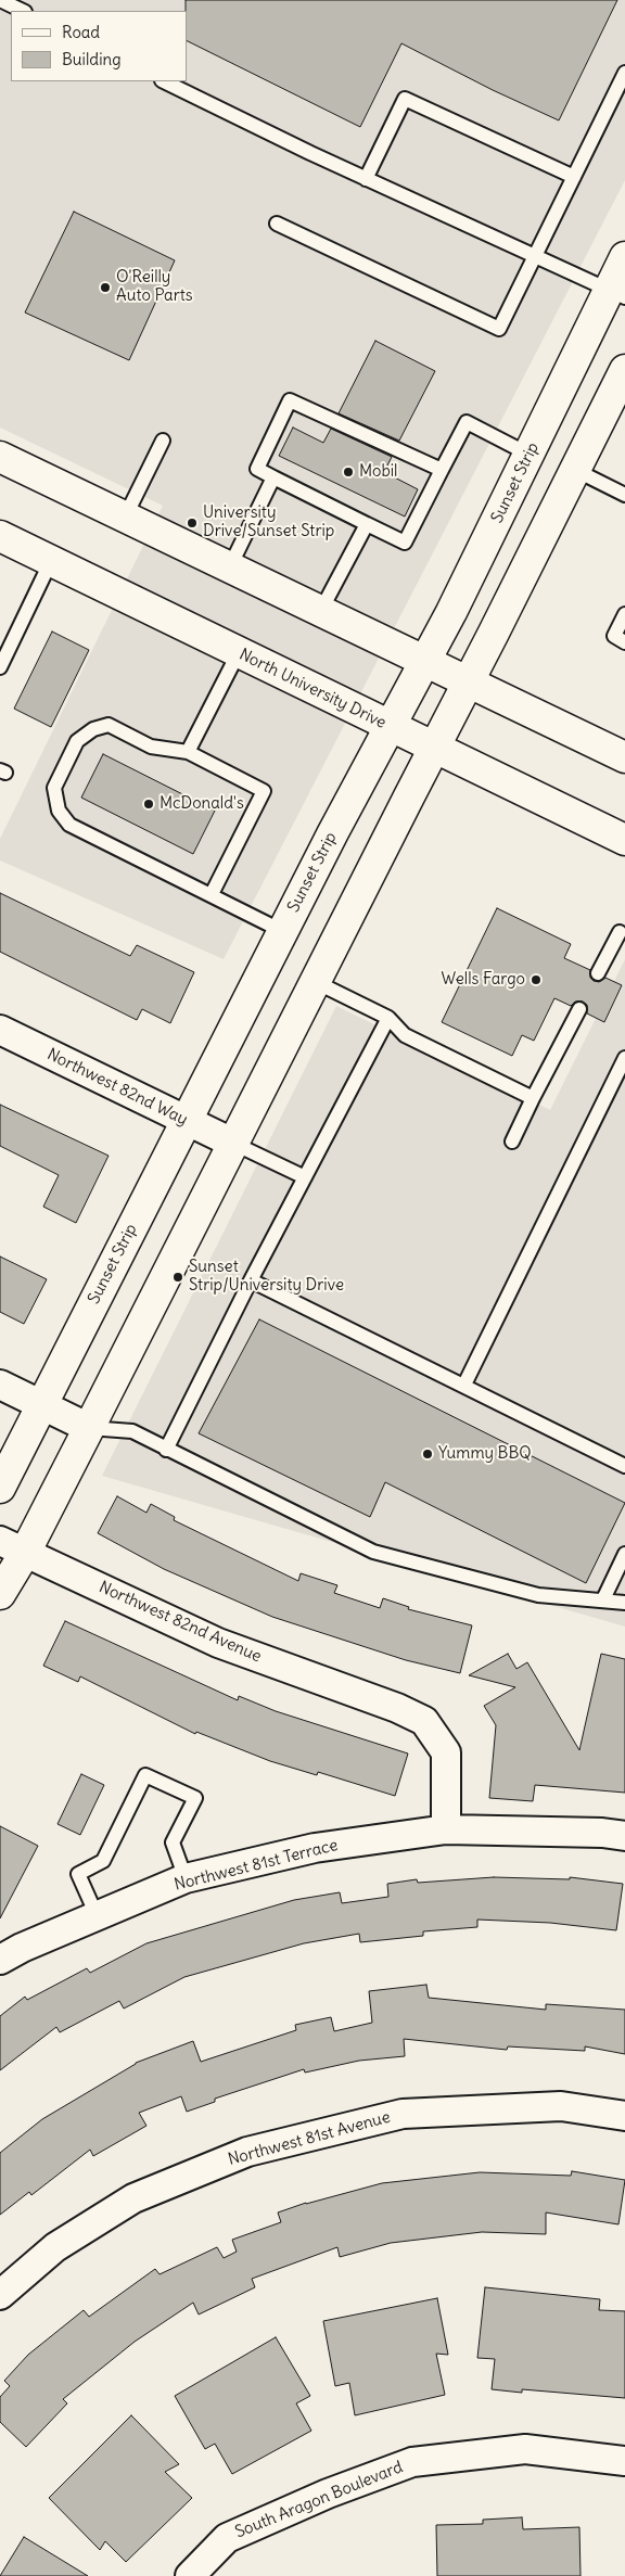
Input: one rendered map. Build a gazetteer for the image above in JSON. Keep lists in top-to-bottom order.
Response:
{
  "streets": {
    "street": [
      "Sunset Strip",
      "North University Drive",
      "Northwest 82nd Way",
      "Northwest 82nd Avenue",
      "Northwest 81st Terrace",
      "Northwest 81st Avenue",
      "South Aragon Boulevard"
    ]
  },
  "crossings": [
    ["Sunset Strip", "North University Drive"],
    ["Sunset Strip", "Northwest 82nd Way"],
    ["Northwest 82nd Avenue", "Northwest 81st Terrace"]
  ],
  "places": [
    "O'Reilly Auto Parts",
    "Mobil",
    "University Drive/Sunset Strip",
    "McDonald's",
    "Wells Fargo",
    "Sunset Strip/University Drive",
    "Yummy BBQ"
  ],
  "legend": ["Road", "Building"]
}
